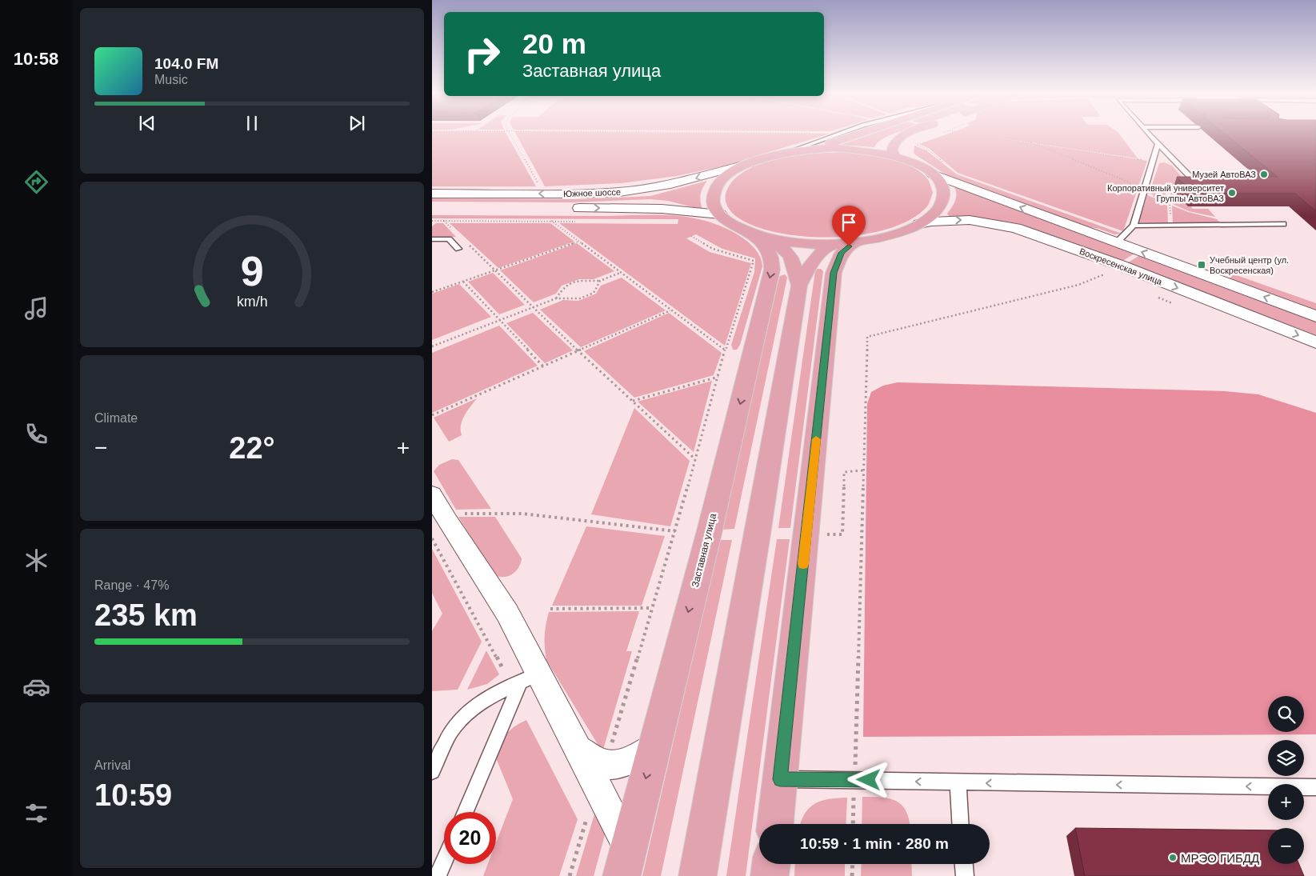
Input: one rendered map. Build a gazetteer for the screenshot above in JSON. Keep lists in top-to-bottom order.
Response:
{
  "streets": {
    "main road": ["Южное шоссе", "Воскресенская улица", "Заставная улица"]
  },
  "places": {
    "other": ["Музей АвтоВАЗ", "Корпоративный университет Группы АвтоВАЗ", "МРЭО ГИБДД"],
    "transit": ["Учебный центр (ул. Воскресенская)"]
  },
  "page": {
    "tabs": "10:58",
    "turn": ["20 m", "Заставная улица"],
    "song": ["104.0 FM", "Music"],
    "tile": [
      "Climate",
      ["Range · 47%", "235 km"],
      ["Arrival", "10:59"]
    ],
    "heat": ["−", "22°", "+"],
    "map_buttons": ["+", "−"],
    "limit": "20",
    "trip": "10:59 · 1 min · 280 m",
    "gauge": ["9", "km/h"]
  }
}
